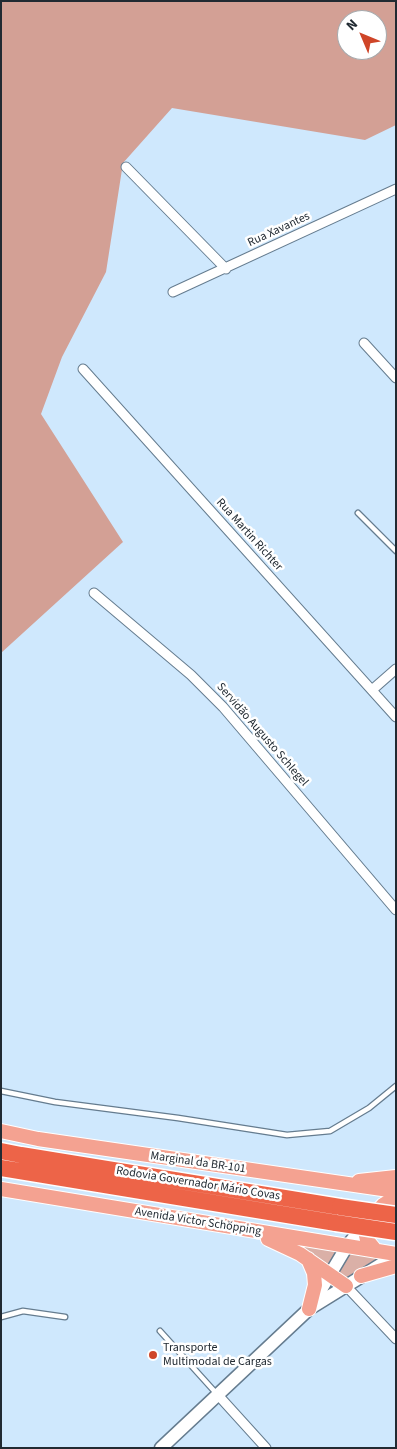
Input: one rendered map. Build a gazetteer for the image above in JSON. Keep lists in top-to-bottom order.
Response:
{
  "streets": {
    "highway": ["Rodovia Governador Mário Covas"],
    "main road": ["Marginal da BR-101", "Avenida Victor Schöpping"],
    "street": ["Rua Xavantes", "Rua Martin Richter", "Servidão Augusto Schlegel"]
  },
  "places": ["Transporte Multimodal de Cargas"],
  "north": "top left"
}
